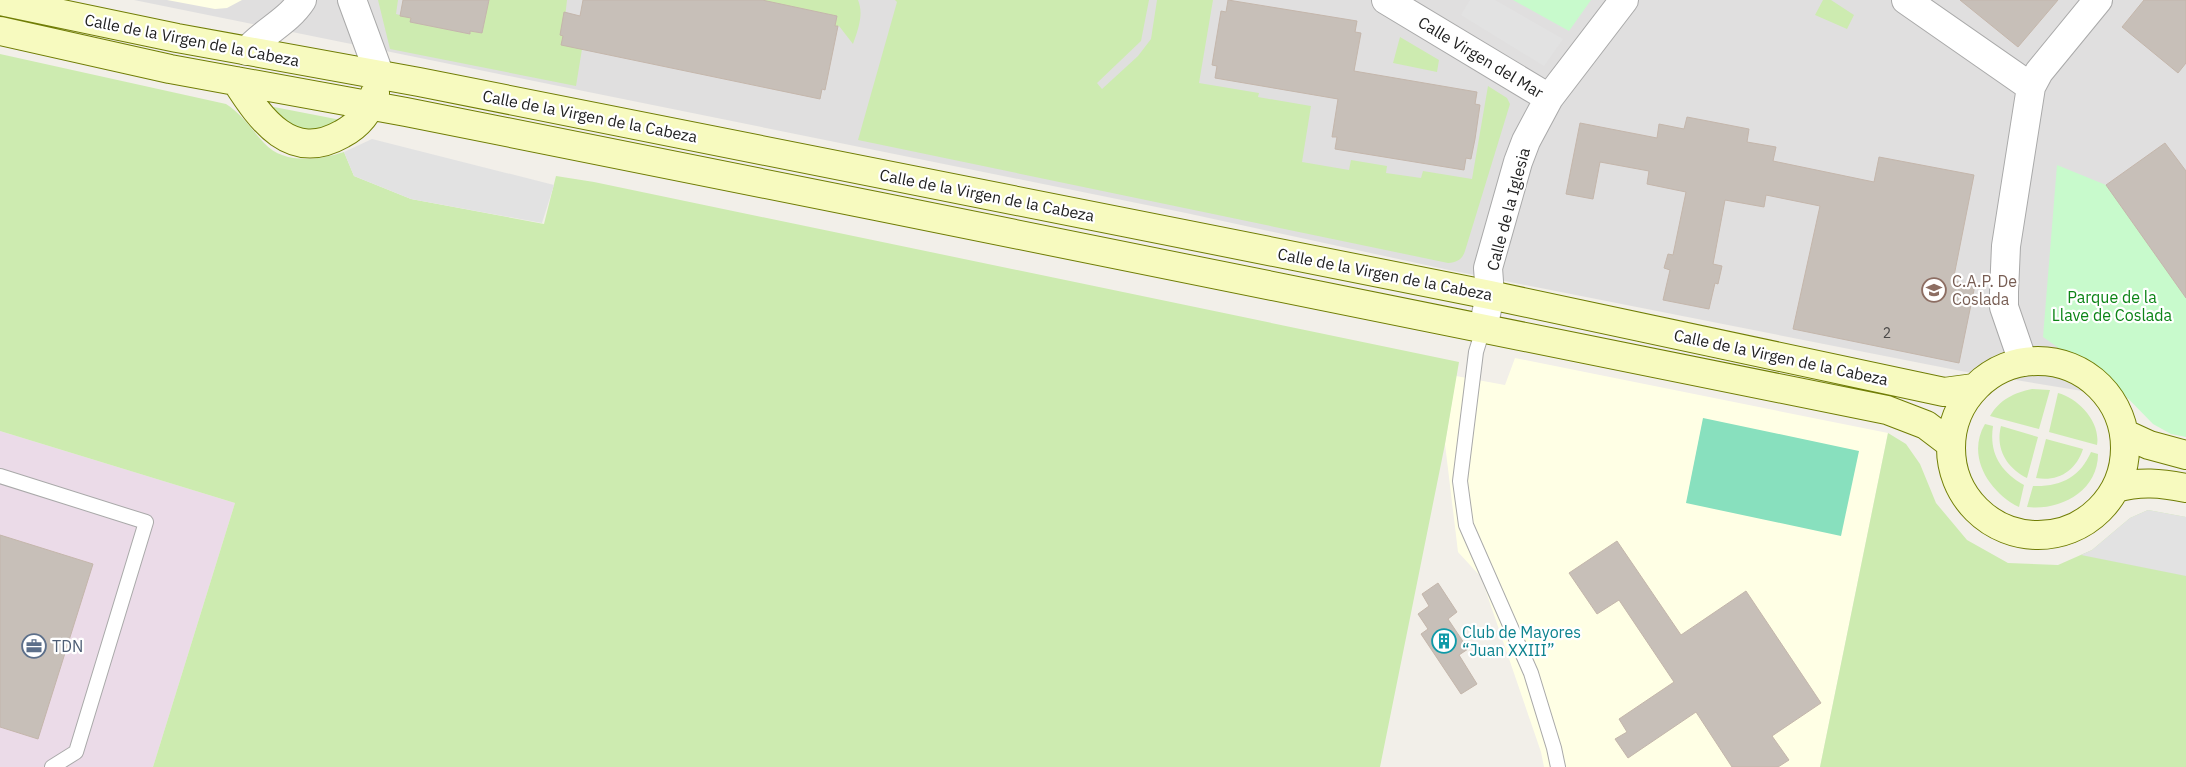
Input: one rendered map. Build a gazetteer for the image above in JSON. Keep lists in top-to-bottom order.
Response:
{
  "streets": {
    "main road": ["Calle de la Virgen de la Cabeza"],
    "street": ["Calle Virgen del Mar", "Calle de la Iglesia"]
  },
  "crossings": [
    ["Calle de la Virgen de la Cabeza", "Calle de la Iglesia"],
    ["Calle Virgen del Mar", "Calle de la Iglesia"]
  ],
  "parks": ["Parque de la Llave de Coslada"],
  "places": {
    "school or university": ["C.A.P. De Coslada"],
    "building": ["Club de Mayores “Juan XXIII”"],
    "office": ["TDN"]
  },
  "house_numbers": ["2"]
}
